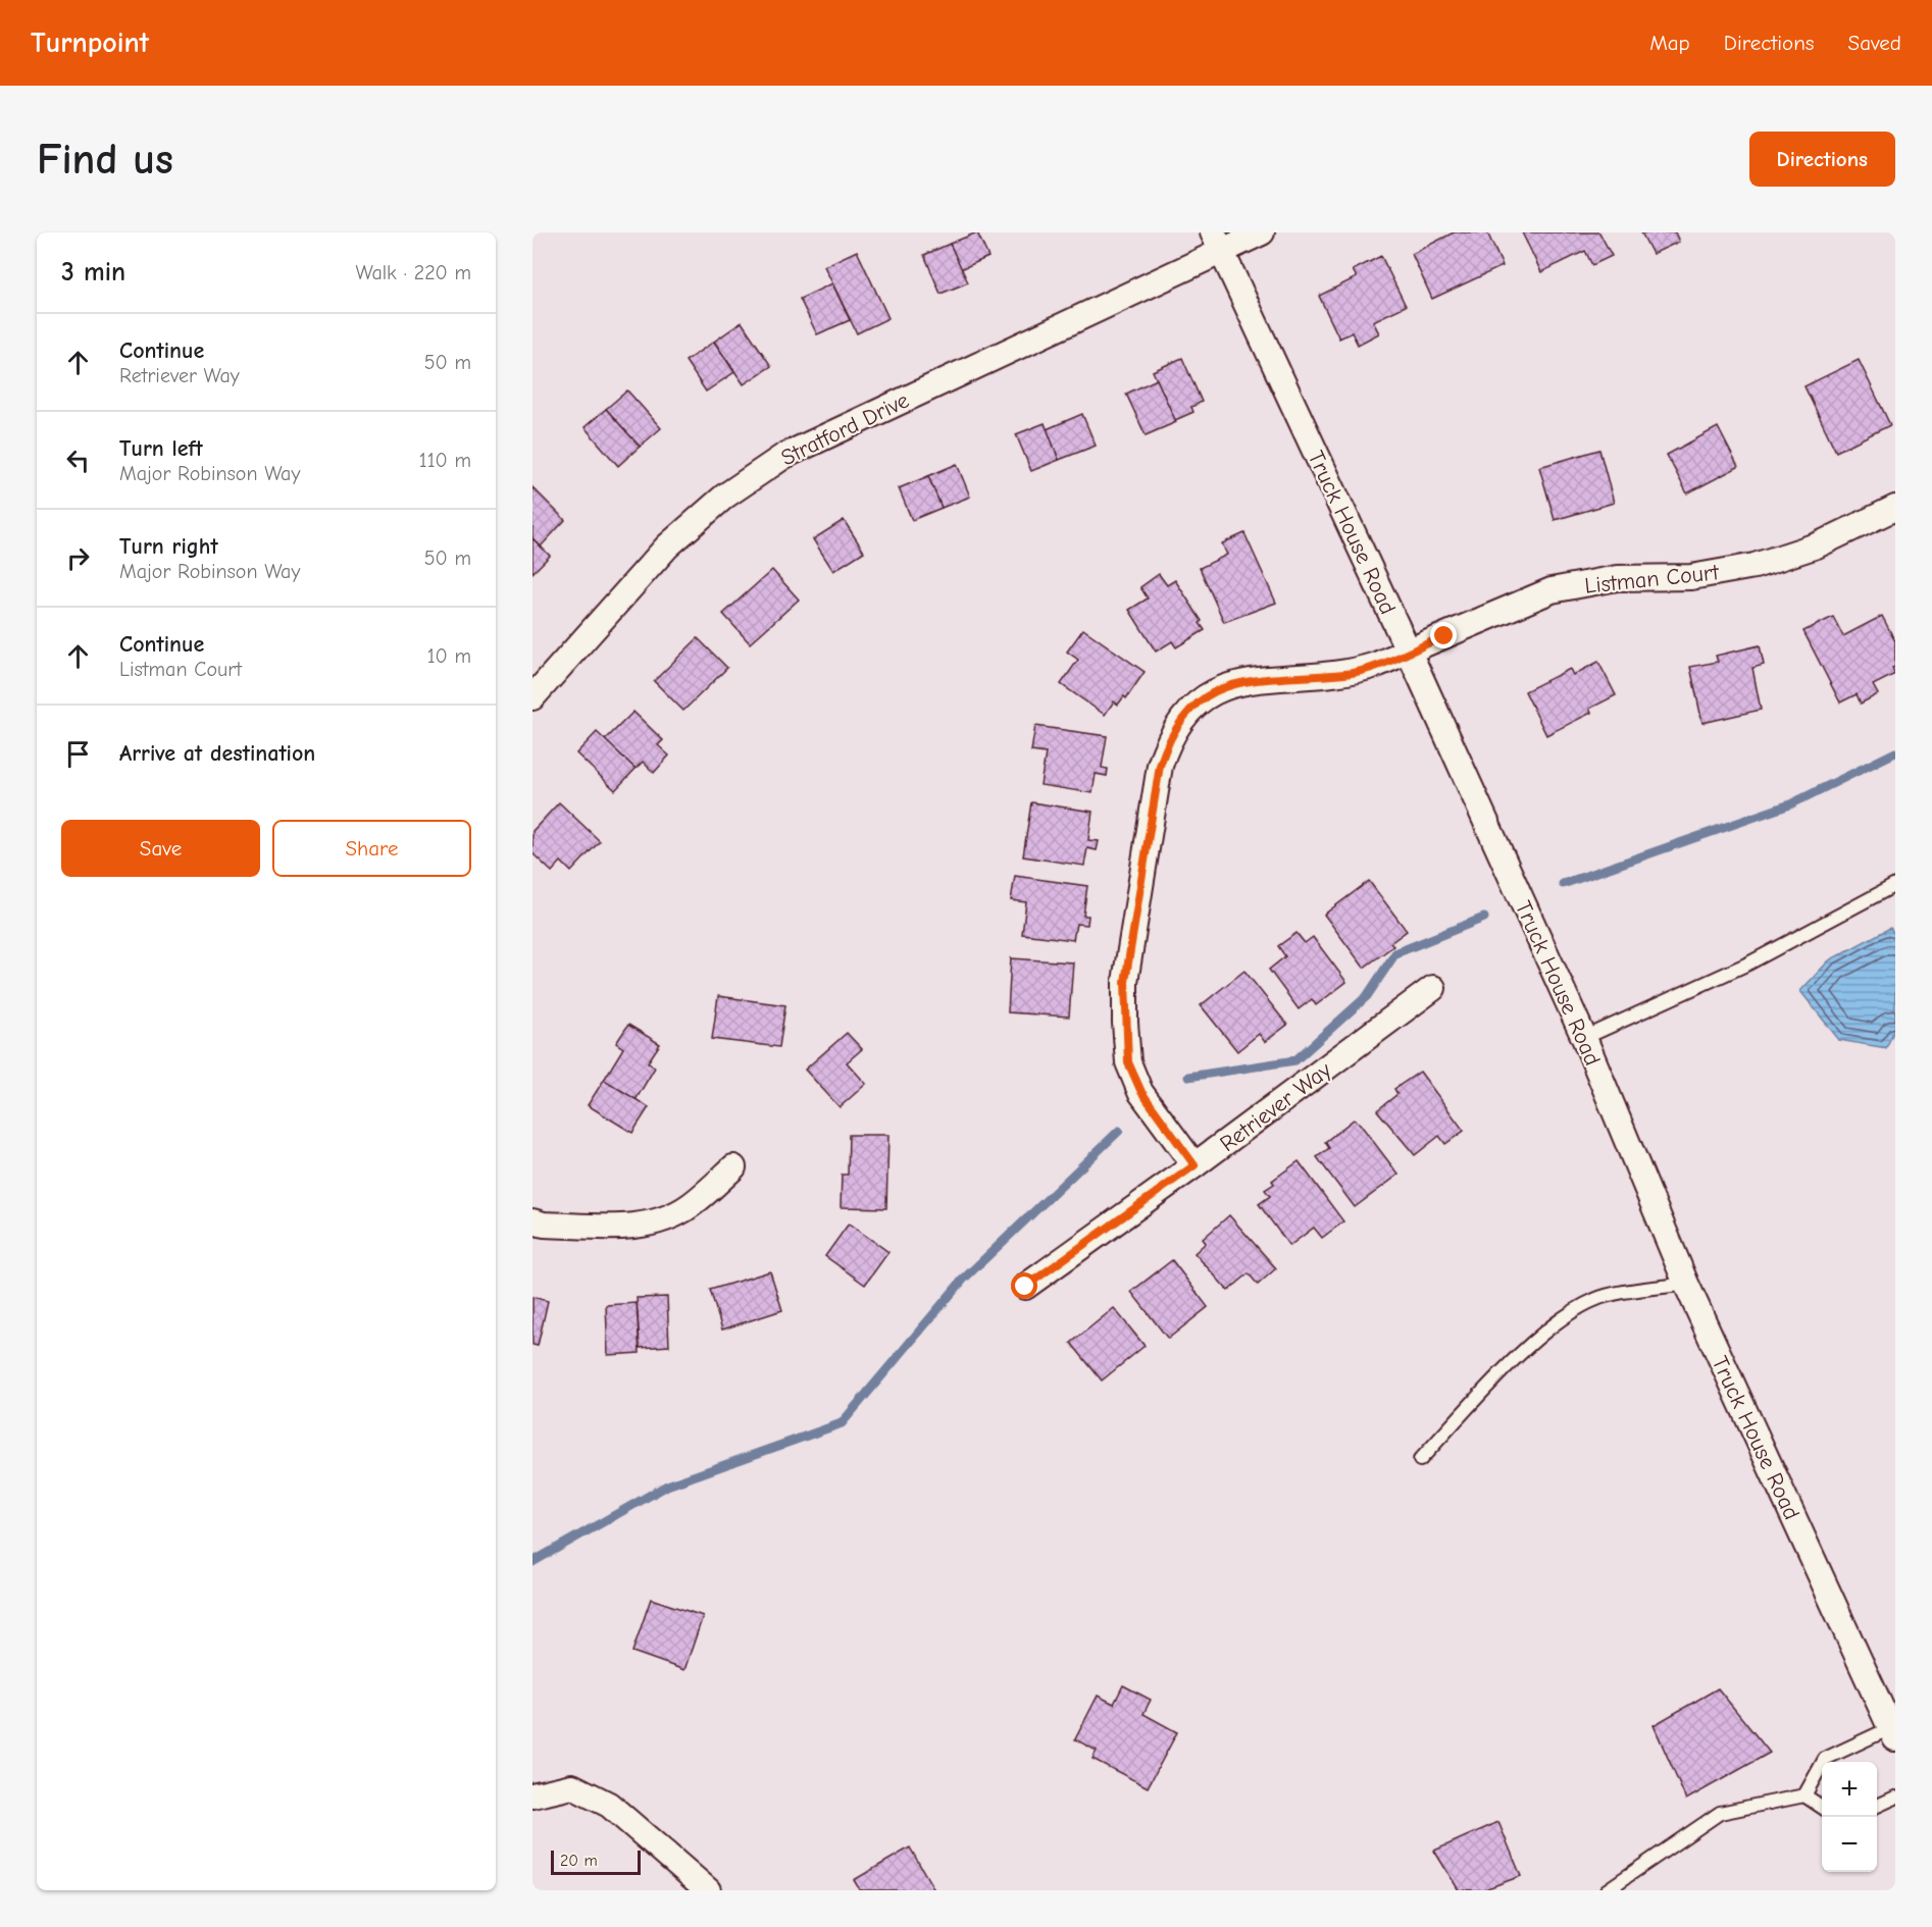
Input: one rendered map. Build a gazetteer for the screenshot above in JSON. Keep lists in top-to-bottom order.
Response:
{
  "streets": {
    "street": [
      "Stratford Drive",
      "Truck House Road",
      "Listman Court",
      "Retriever Way"
    ]
  },
  "crossings": [
    ["Stratford Drive", "Truck House Road"],
    ["Truck House Road", "Listman Court"],
    ["Listman Court", "Retriever Way"]
  ],
  "scale_bar": "20 m",
  "page": {
    "header": "Turnpoint",
    "nav": ["Map", "Directions", "Saved"],
    "buttons": [
      "Directions",
      ["Save", "Share"]
    ],
    "title": "Find us",
    "heading": ["3 min", "Walk · 220 m"],
    "list": [
      ["Continue", "Retriever Way", "50 m"],
      ["Turn left", "Major Robinson Way", "110 m"],
      ["Turn right", "Major Robinson Way", "50 m"],
      ["Continue", "Listman Court", "10 m"],
      "Arrive at destination"
    ],
    "map_buttons": ["+", "−"],
    "scale": "20 m"
  }
}
